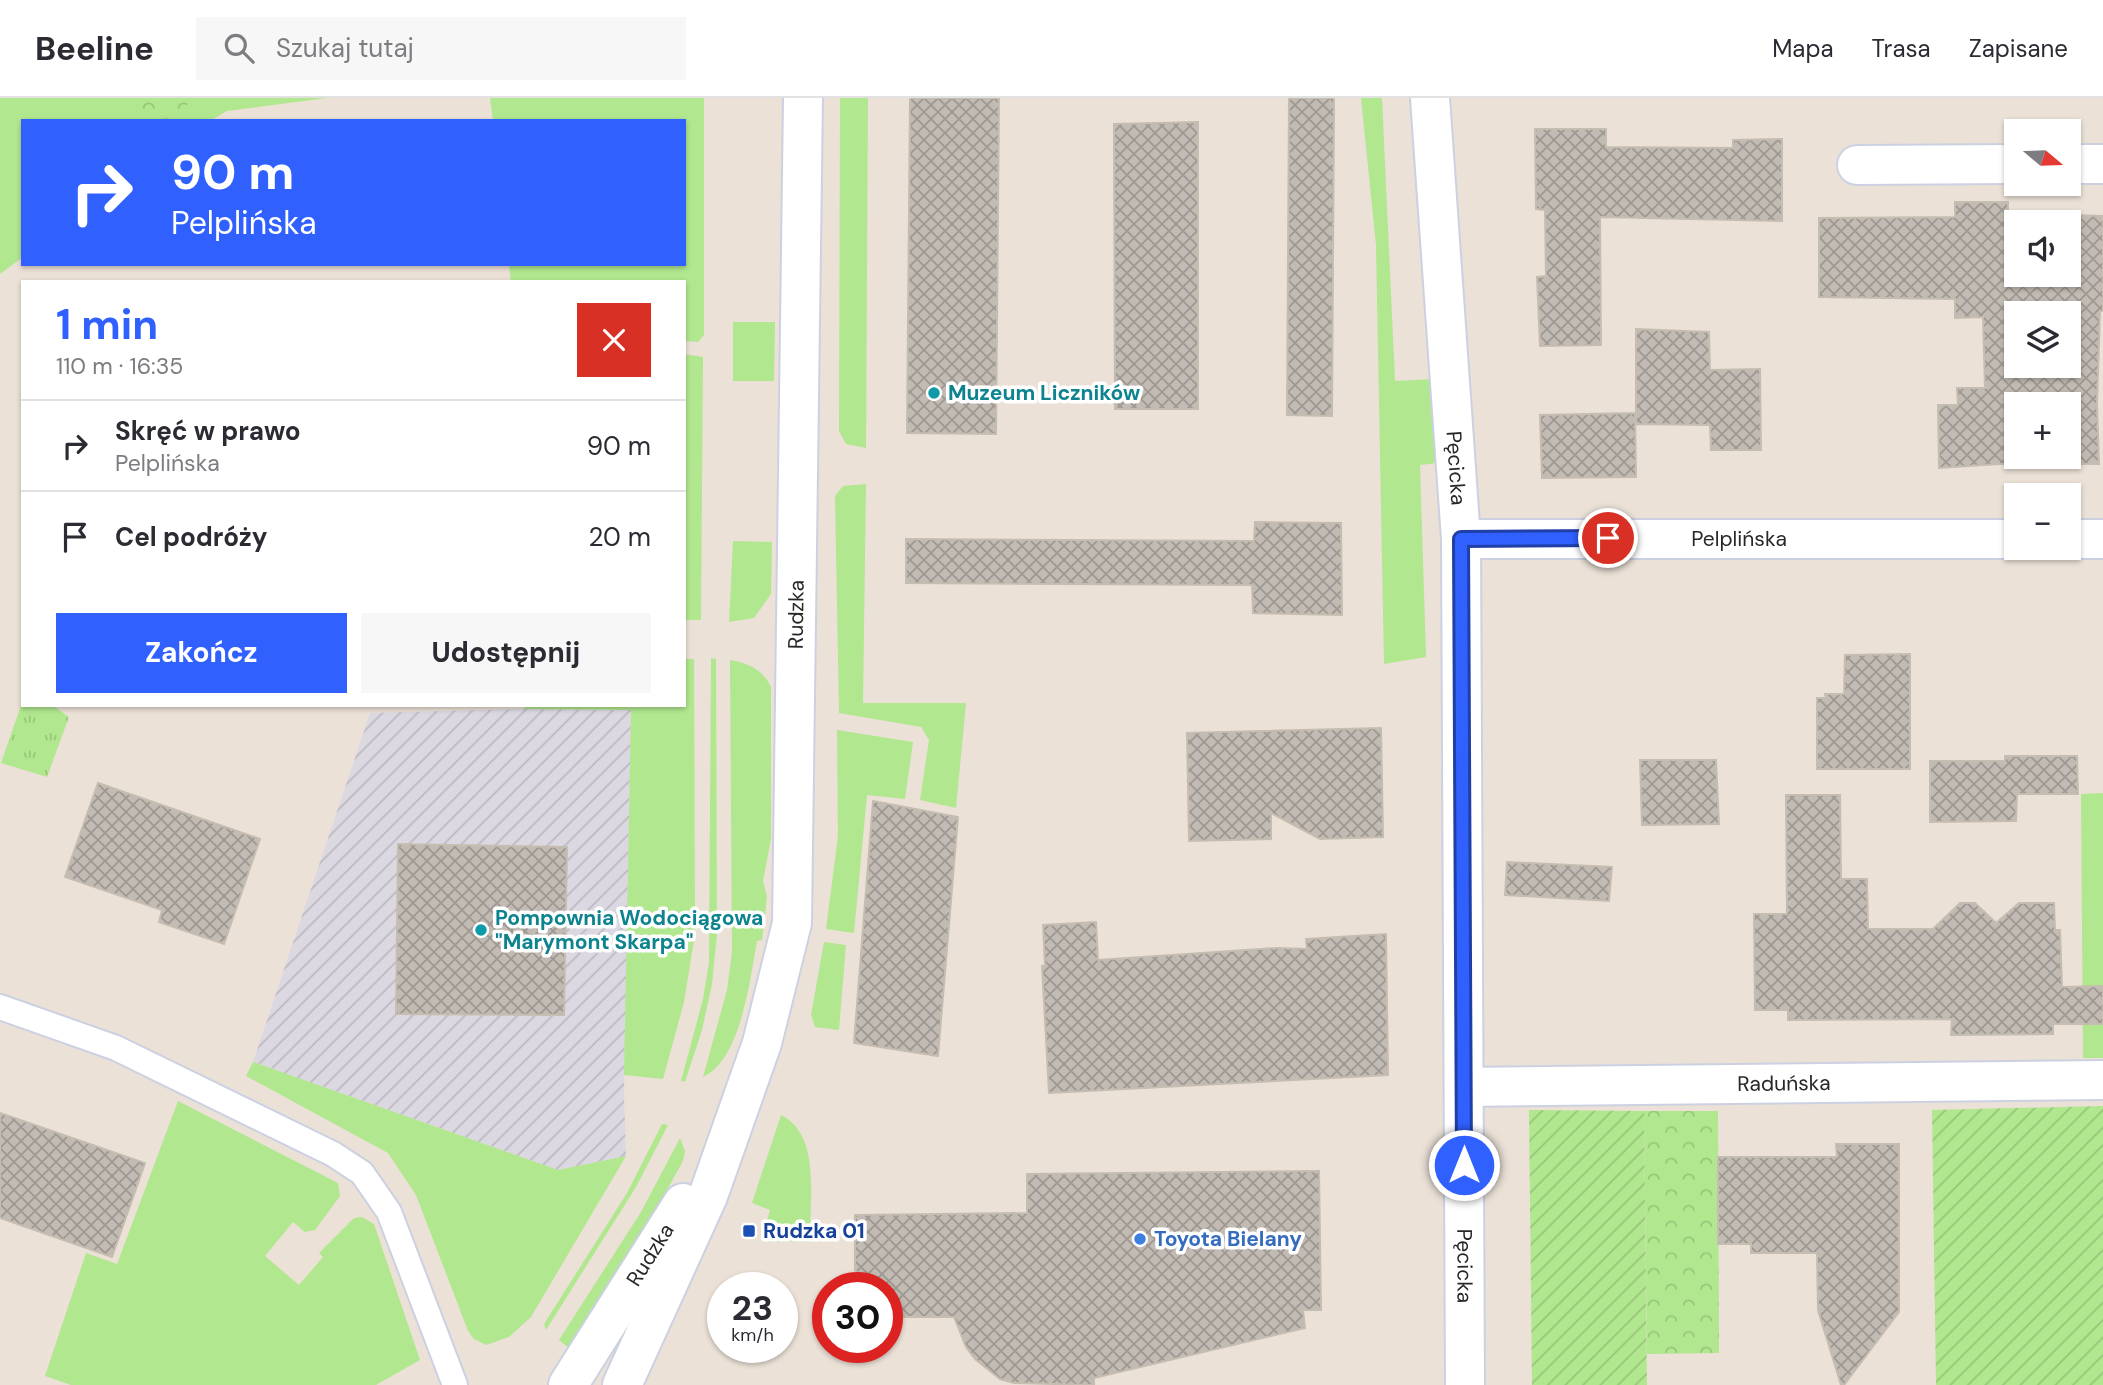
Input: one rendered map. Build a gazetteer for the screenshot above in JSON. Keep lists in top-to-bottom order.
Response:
{
  "streets": {
    "street": [
      "Pęcicka",
      "Pelplińska",
      "Rudzka",
      "Raduńska"
    ]
  },
  "crossings": [
    ["Pęcicka", "Pelplińska"],
    ["Pęcicka", "Raduńska"]
  ],
  "places": {
    "other": ["Muzeum Liczników", "Pompownia Wodociągowa \"Marymont Skarpa\"", "Toyota Bielany"],
    "transit": ["Rudzka 01"]
  },
  "north": "right",
  "page": {
    "header": "Beeline",
    "search": "Szukaj tutaj",
    "nav": ["Mapa", "Trasa", "Zapisane"],
    "map_buttons": ["+", "−"],
    "turn": ["90 m", "Pelplińska"],
    "heading": ["1 min", "110 m · 16:35"],
    "list": [
      {
        "name": "Skręć w prawo",
        "note": "Pelplińska",
        "value": "90 m"
      },
      {
        "name": "Cel podróży",
        "value": "20 m"
      }
    ],
    "buttons": ["Zakończ", "Udostępnij"],
    "speed": "23 km/h",
    "limit": "30"
  }
}
